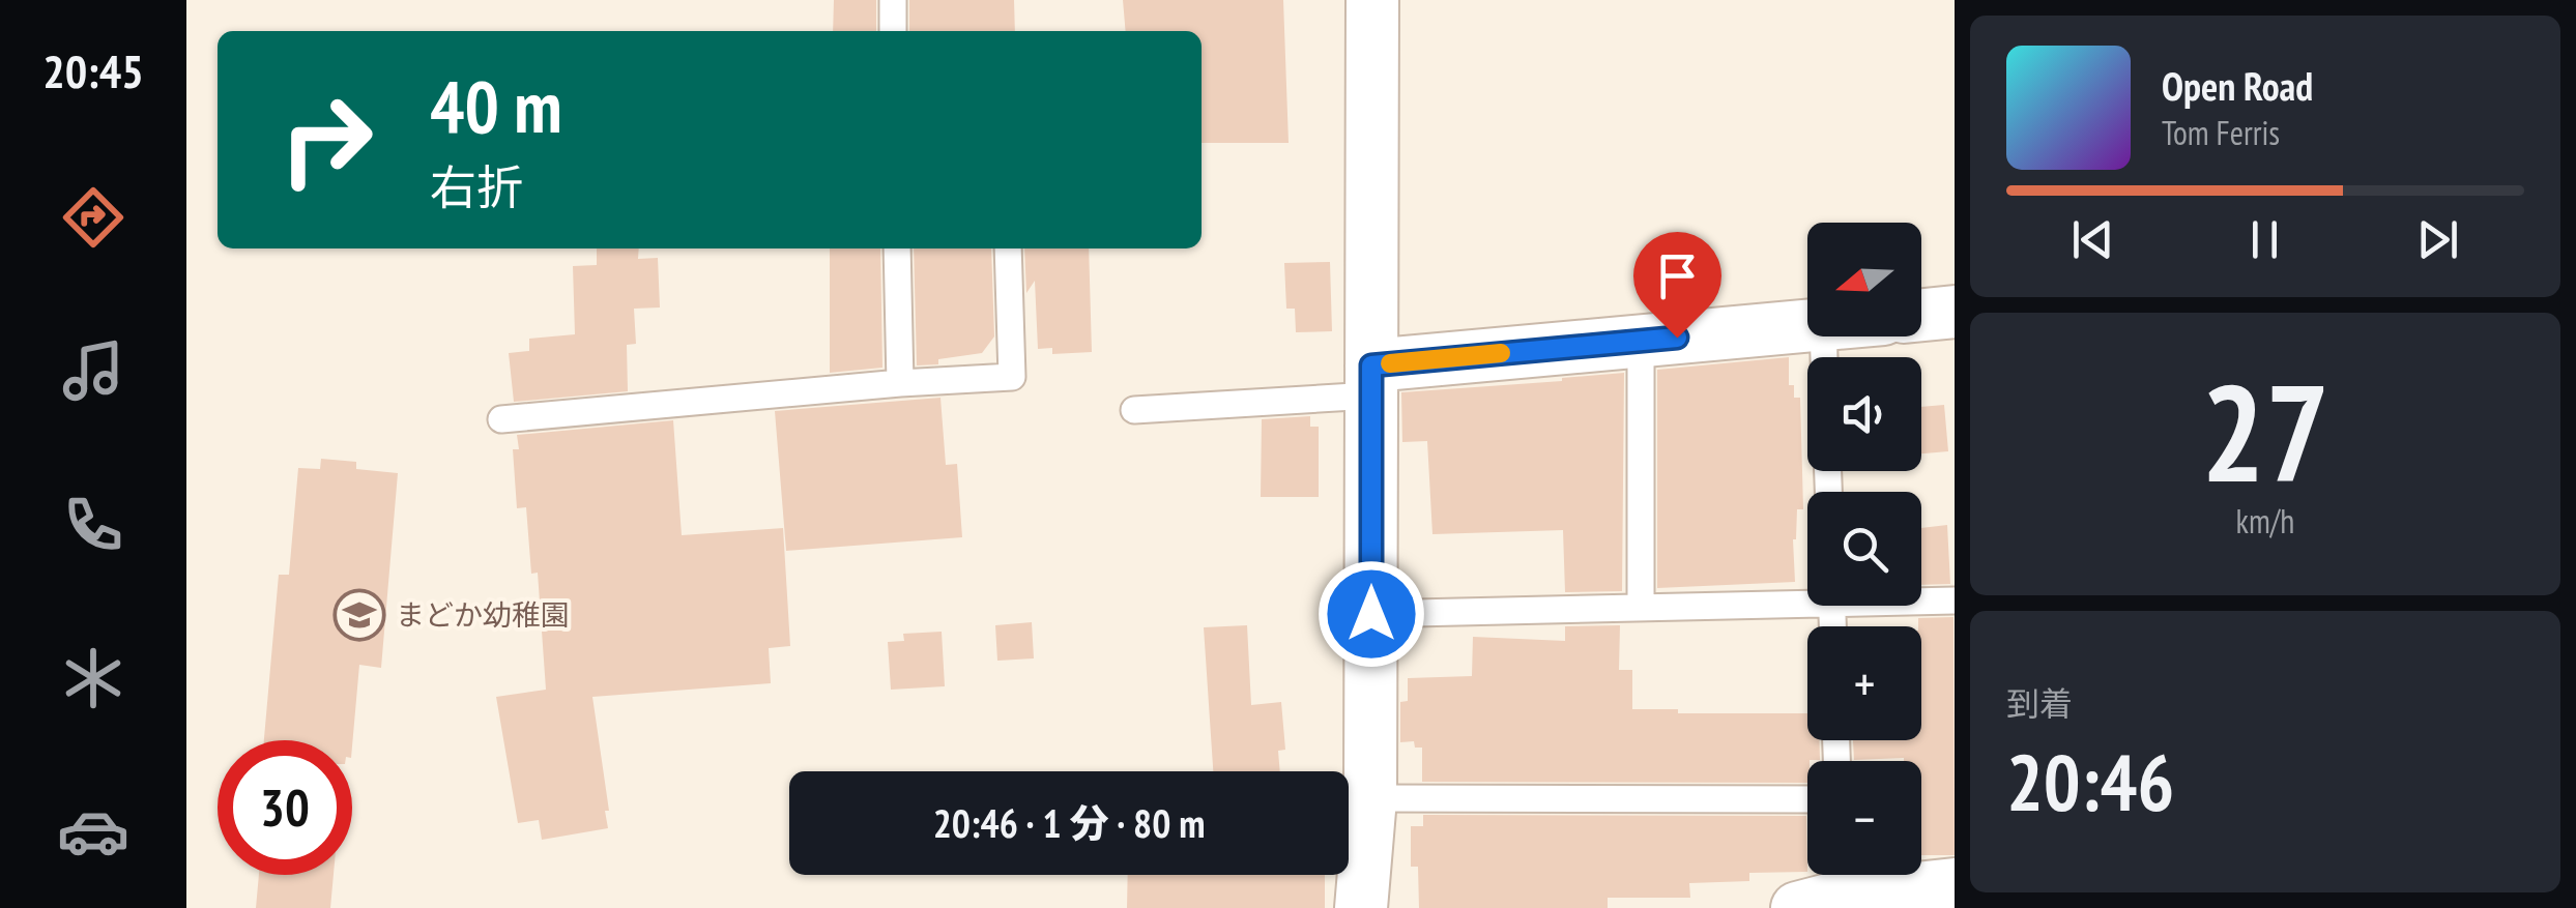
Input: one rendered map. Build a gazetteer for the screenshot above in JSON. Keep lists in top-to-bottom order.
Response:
{
  "places": {
    "school or university": ["まどか幼稚園"]
  },
  "north": "left",
  "page": {
    "tabs": "20:45",
    "turn": ["40 m", "右折"],
    "song": ["Open Road", "Tom Ferris"],
    "map_buttons": ["+", "−"],
    "tile": [
      ["27", "km/h"],
      ["到着", "20:46"]
    ],
    "limit": "30",
    "trip": "20:46 · 1 分 · 80 m"
  }
}
